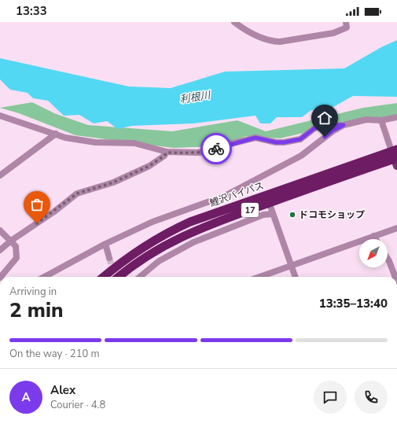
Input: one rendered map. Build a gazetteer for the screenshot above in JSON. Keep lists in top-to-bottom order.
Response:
{
  "streets": {
    "highway": ["鯉沢バイパス", "17"]
  },
  "water": ["利根川"],
  "places": ["ドコモショップ"],
  "north": "bottom left",
  "page": {
    "status": "13:33",
    "heading": ["2 min", "Arriving in", "13:35–13:40"],
    "panel": ["Alex", "Courier · 4.8"],
    "bar": "On the way · 210 m",
    "round": "A"
  }
}
